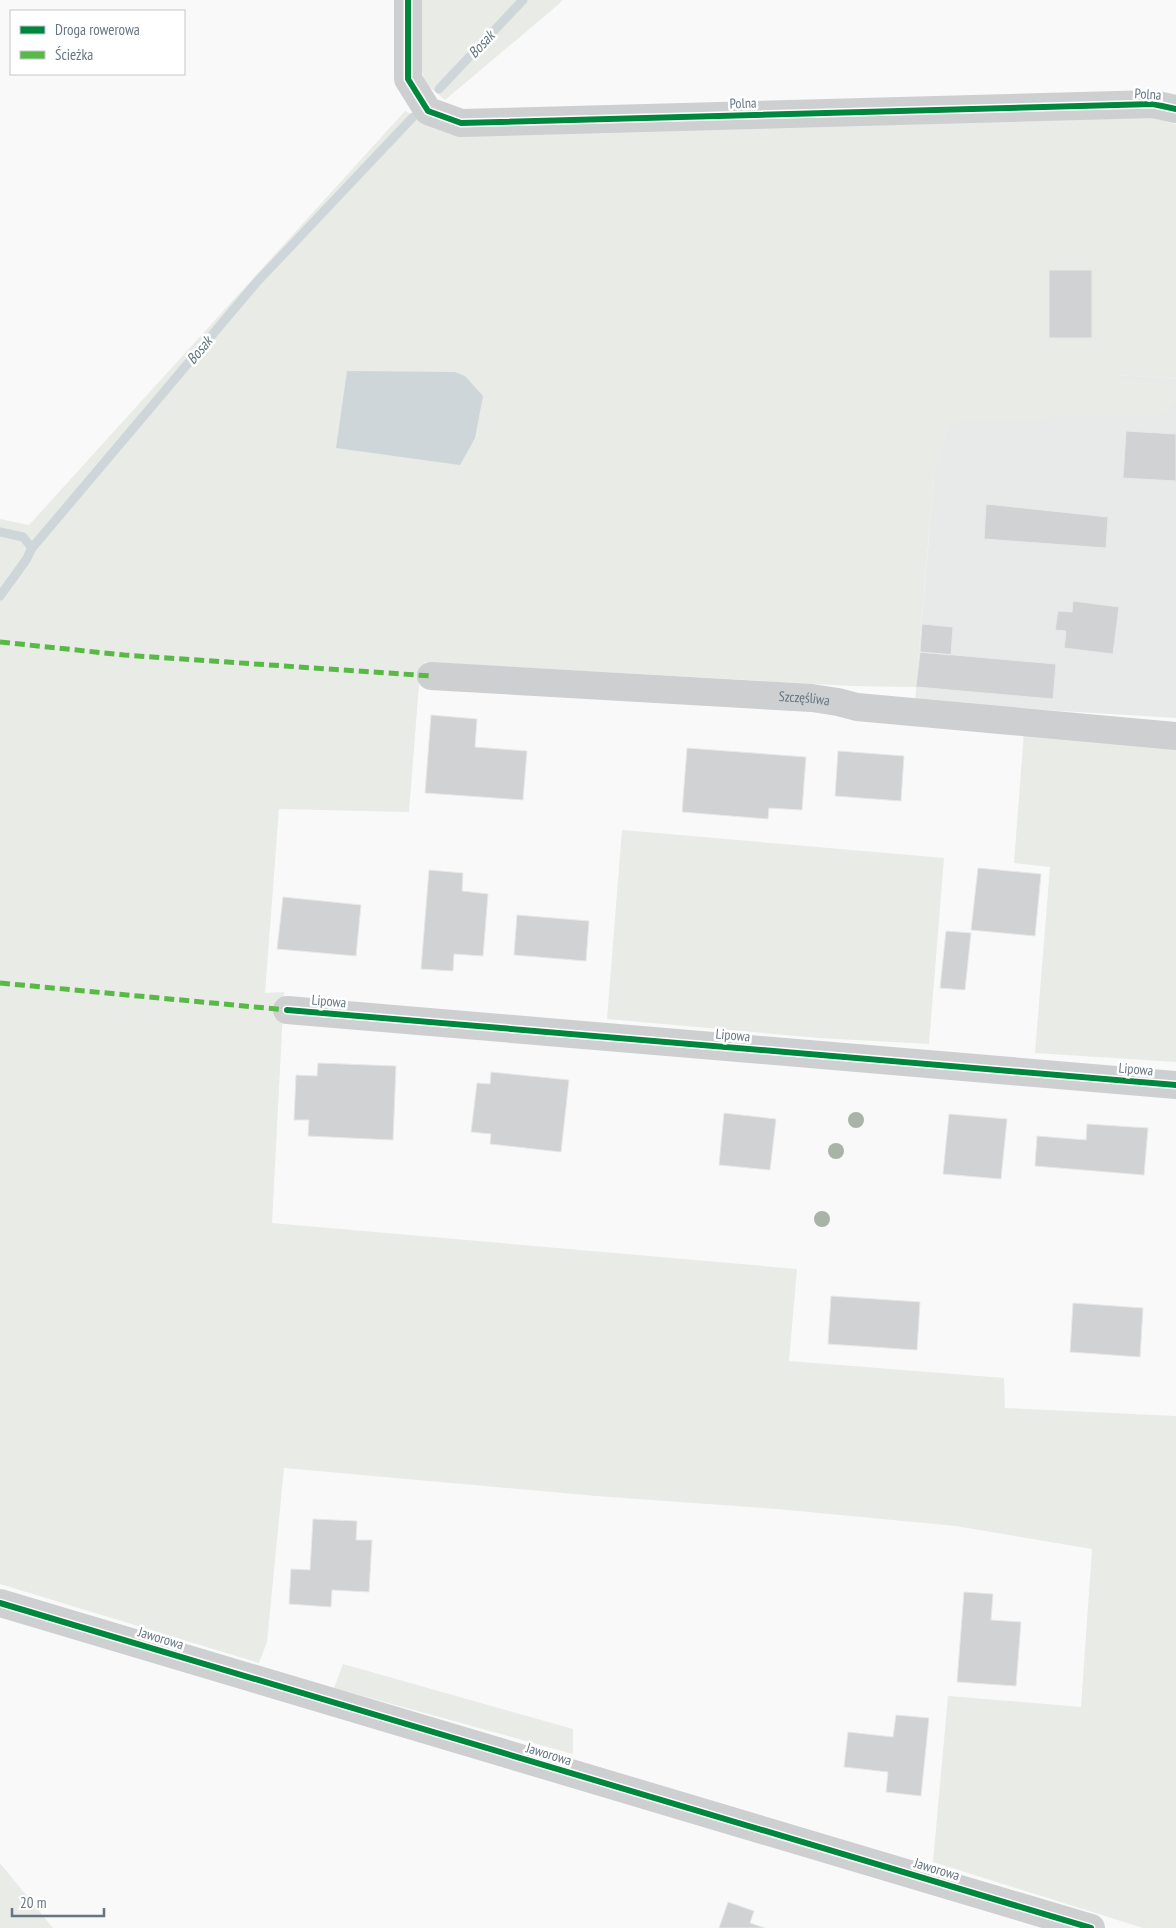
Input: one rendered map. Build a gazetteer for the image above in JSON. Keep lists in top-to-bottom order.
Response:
{
  "streets": {
    "street": [
      "Polna",
      "Szczęśliwa",
      "Lipowa",
      "Jaworowa"
    ]
  },
  "water": ["Bosak"],
  "legend": ["Droga rowerowa", "Ścieżka"],
  "scale_bar": "20 m"
}
